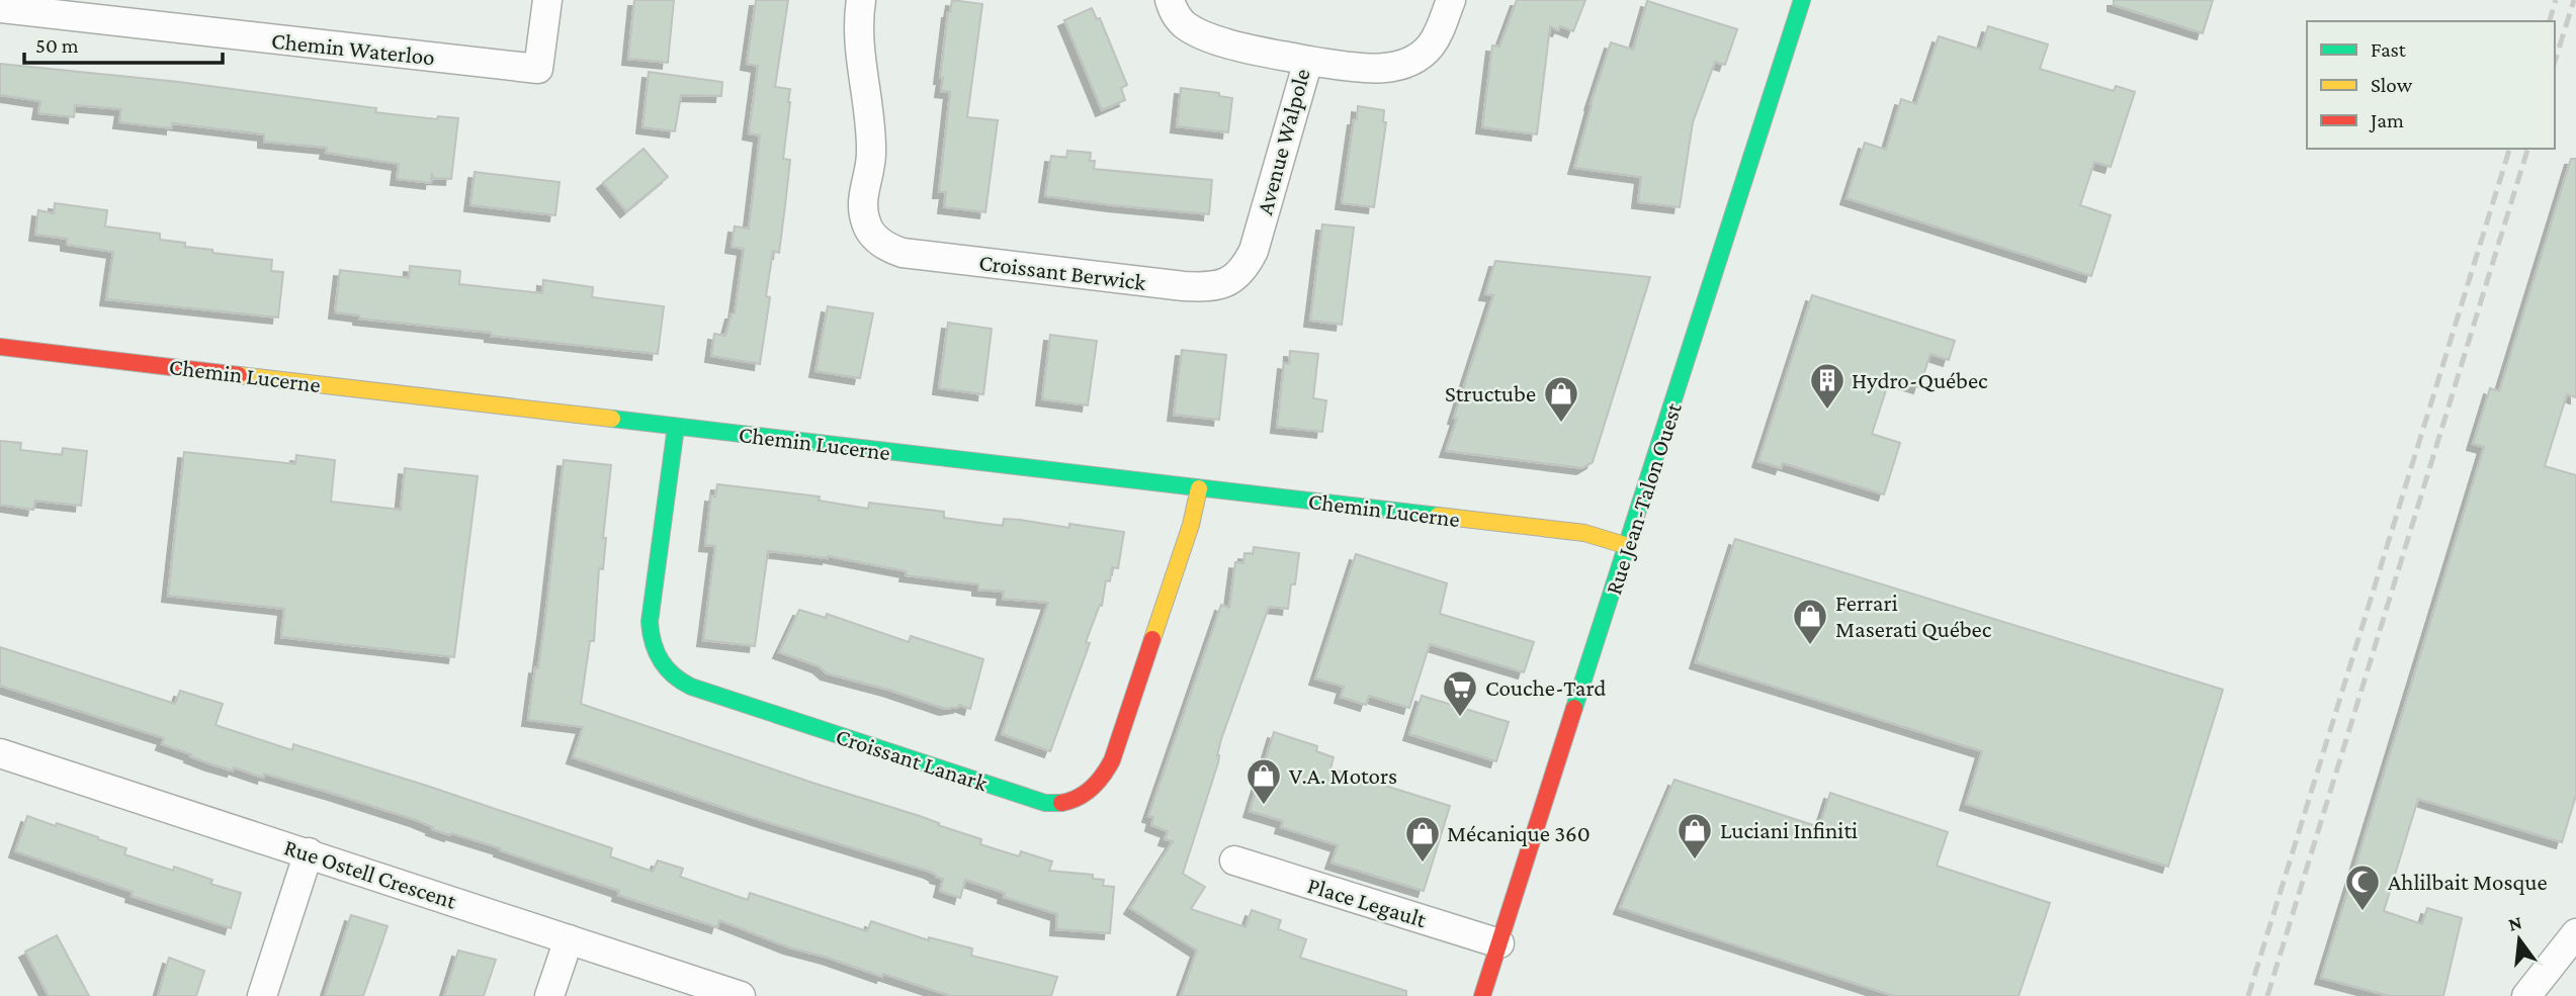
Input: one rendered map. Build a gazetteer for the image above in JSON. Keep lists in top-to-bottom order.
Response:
{
  "streets": {
    "main road": ["Chemin Lucerne", "Rue Jean-Talon Ouest", "Croissant Lanark"],
    "street": [
      "Chemin Waterloo",
      "Avenue Walpole",
      "Croissant Berwick",
      "Rue Ostell Crescent",
      "Place Legault"
    ]
  },
  "crossings": [
    ["Avenue Walpole", "Croissant Berwick"],
    ["Chemin Lucerne", "Rue Jean-Talon Ouest"],
    ["Chemin Lucerne", "Croissant Lanark"],
    ["Rue Jean-Talon Ouest", "Place Legault"]
  ],
  "places": {
    "building": ["Hydro-Québec"],
    "shop": [
      "Structube",
      "Ferrari Maserati Québec",
      "V.A. Motors",
      "Luciani Infiniti",
      "Mécanique 360"
    ],
    "supermarket": ["Couche-Tard"],
    "mosque": ["Ahlilbait Mosque"]
  },
  "legend": ["Fast", "Slow", "Jam"],
  "scale_bar": "50 m",
  "north": "top"
}
